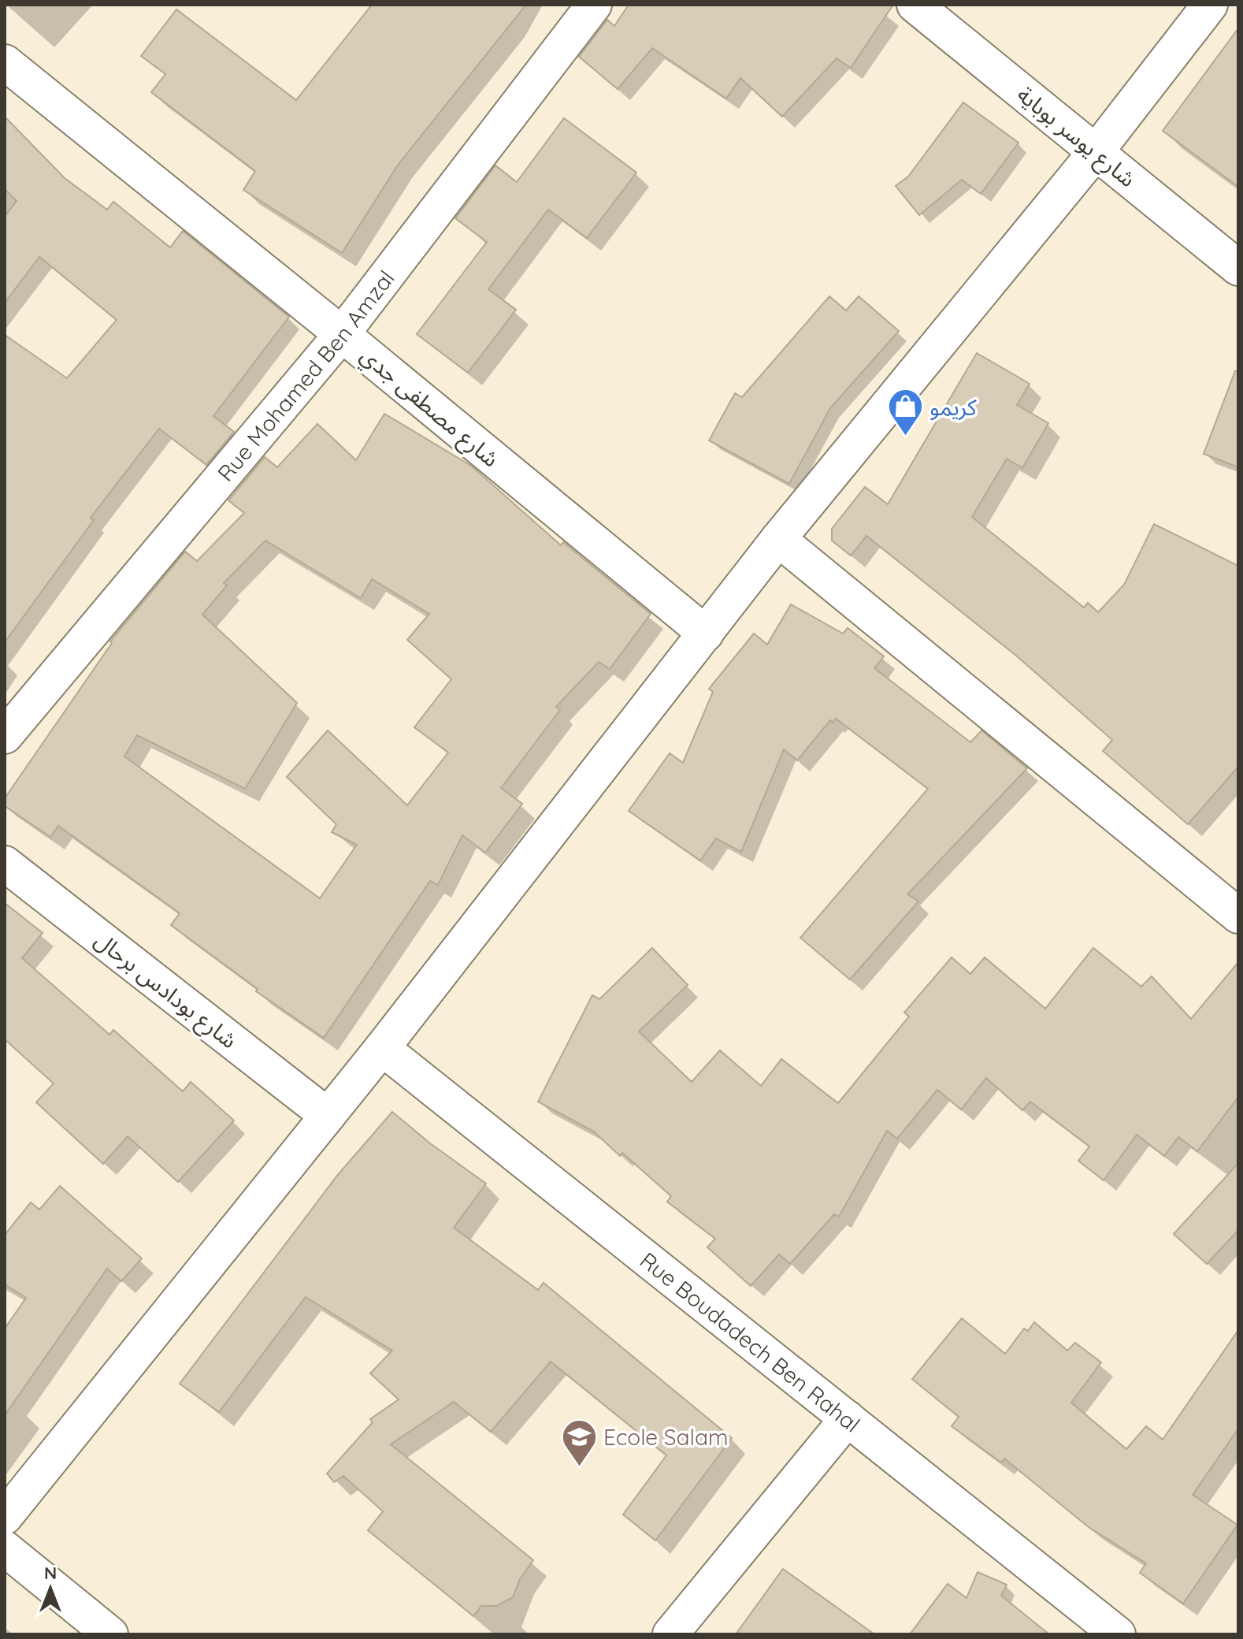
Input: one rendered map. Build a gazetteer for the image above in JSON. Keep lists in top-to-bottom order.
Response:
{
  "streets": {
    "street": [
      "شارع يوسر بوباية",
      "Rue Mohamed Ben Amzal",
      "شارع مصطفى جدي",
      "شارع بودادس برحال",
      "Rue Boudadech Ben Rahal"
    ]
  },
  "crossings": [
    ["Rue Mohamed Ben Amzal", "شارع مصطفى جدي"]
  ],
  "places": {
    "shop": ["كريمو"],
    "school or university": ["Ecole Salam"]
  },
  "north": "top"
}
